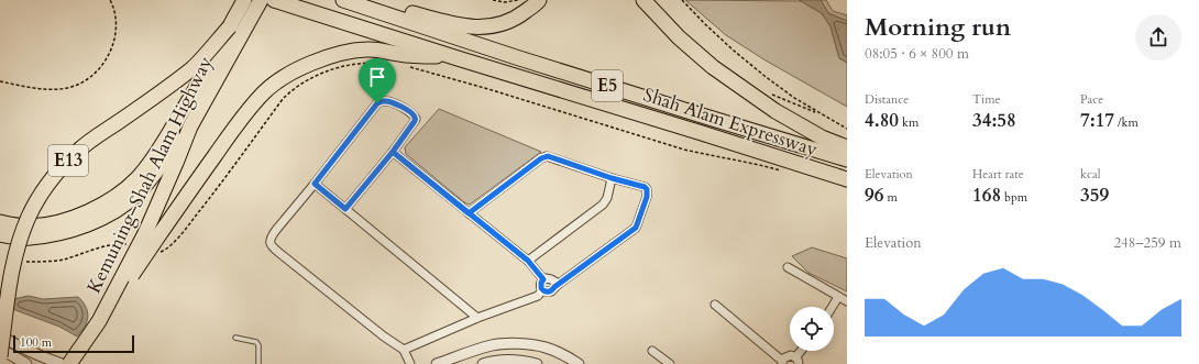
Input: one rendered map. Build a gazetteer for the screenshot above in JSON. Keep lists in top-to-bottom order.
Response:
{
  "streets": {
    "highway": [
      "E5",
      "Shah Alam Expressway",
      "E13",
      "Kemuning–Shah Alam Highway"
    ]
  },
  "scale_bar": "100 m",
  "page": {
    "heading": ["Morning run", "08:05 · 6 × 800 m"],
    "stats": [
      ["Distance", "4.80 km"],
      ["Time", "34:58"],
      ["Pace", "7:17 /km"],
      ["Elevation", "96 m"],
      ["Heart rate", "168 bpm"],
      ["kcal", "359"]
    ],
    "chart": ["Elevation", "248–259 m"],
    "scale": "100 m"
  }
}
